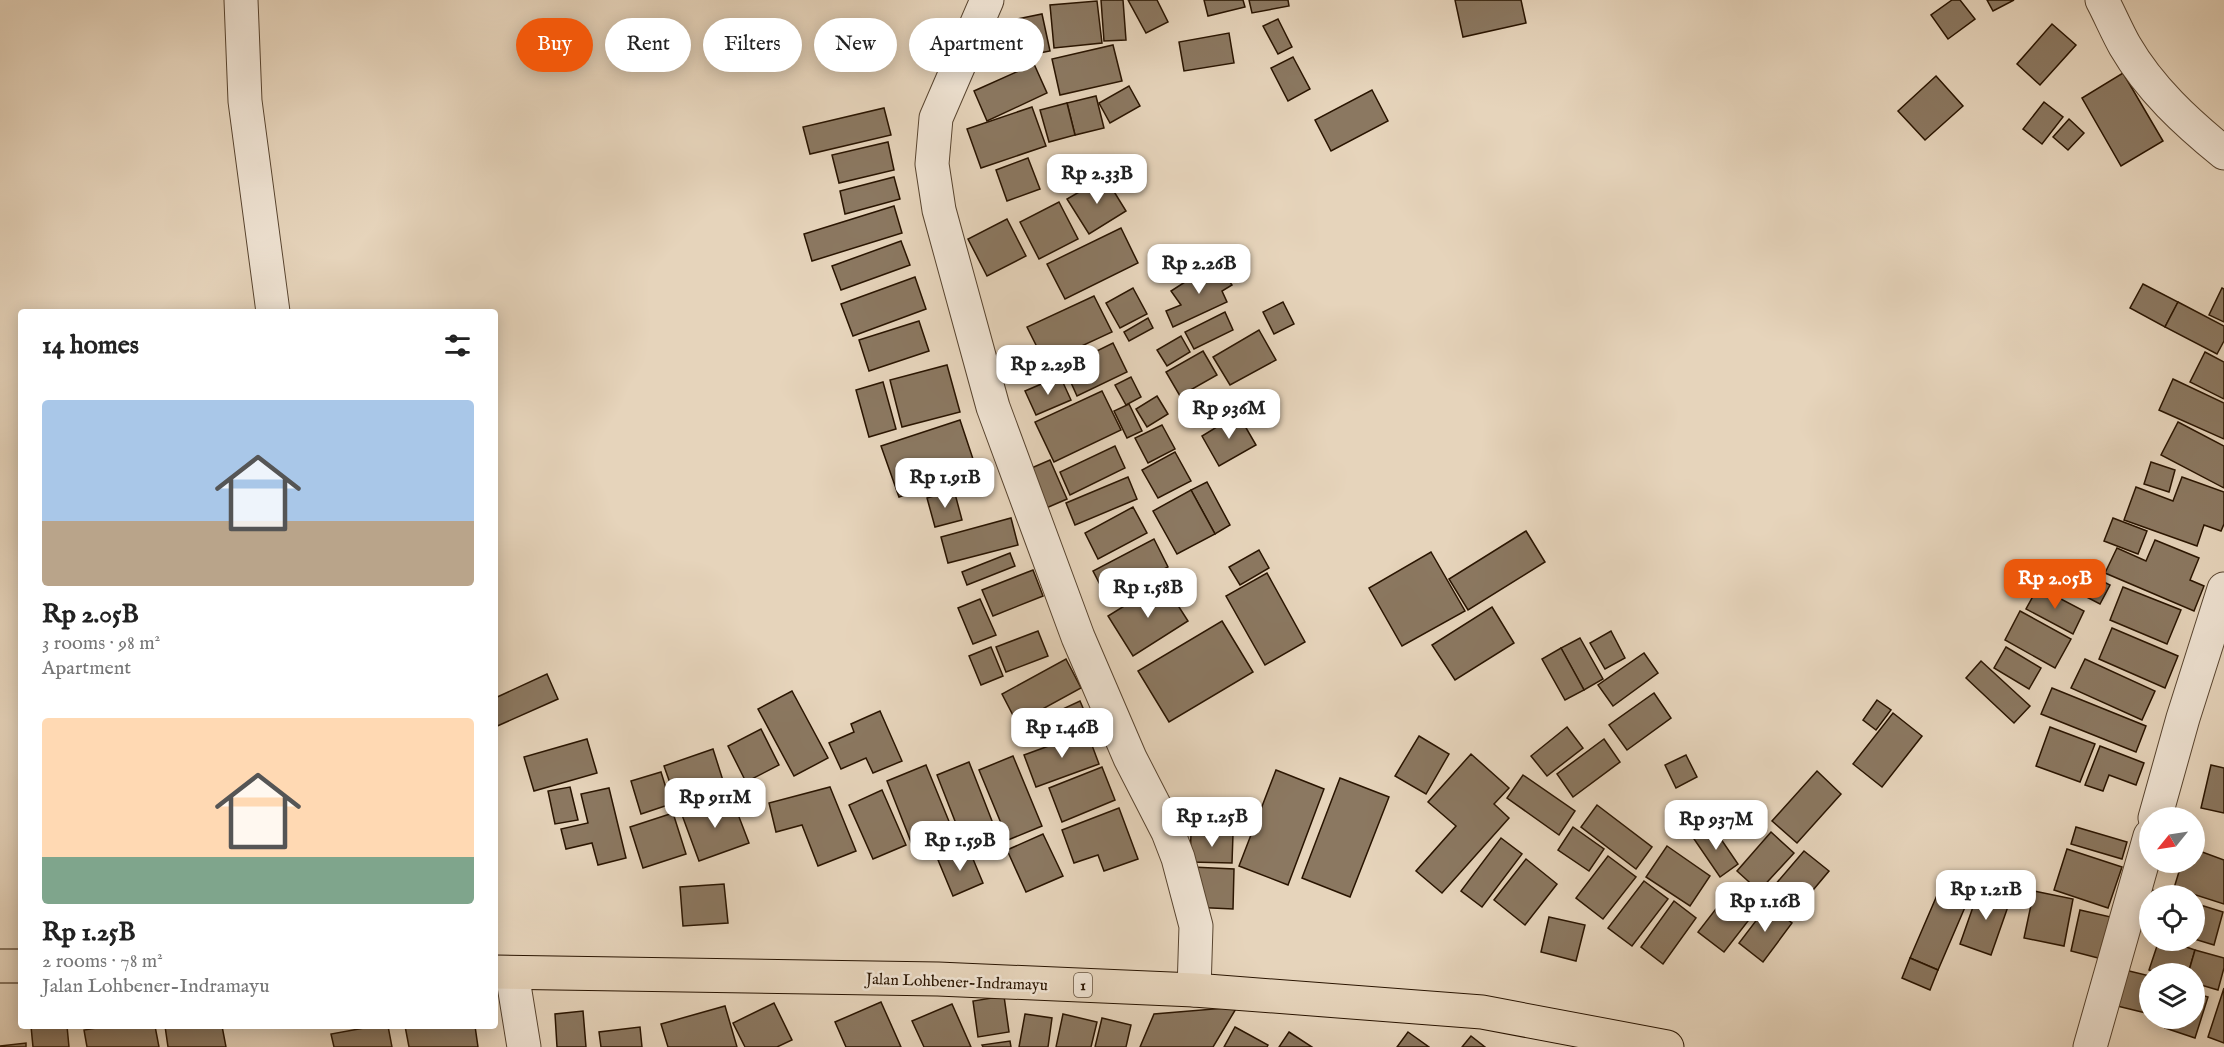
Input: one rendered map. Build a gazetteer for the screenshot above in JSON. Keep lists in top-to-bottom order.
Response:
{
  "streets": {
    "highway": ["Jalan Lohbener-Indramayu", "1"]
  },
  "north": "bottom left",
  "page": {
    "chip": [
      "Buy",
      "Rent",
      "Filters",
      "New",
      "Apartment"
    ],
    "price": [
      "Rp 2.33B",
      "Rp 2.26B",
      "Rp 2.29B",
      "Rp 936M",
      "Rp 1.91B",
      "Rp 2.05B",
      "Rp 1.58B",
      "Rp 1.46B",
      "Rp 911M",
      "Rp 1.25B",
      "Rp 937M",
      "Rp 1.59B",
      "Rp 1.21B",
      "Rp 1.16B"
    ],
    "heading": "14 homes",
    "list": [
      {
        "name": "Rp 2.05B",
        "note": "3 rooms · 98 m² · Apartment"
      },
      {
        "name": "Rp 1.25B",
        "note": "2 rooms · 78 m² · Jalan Lohbener-Indramayu"
      }
    ]
  }
}
